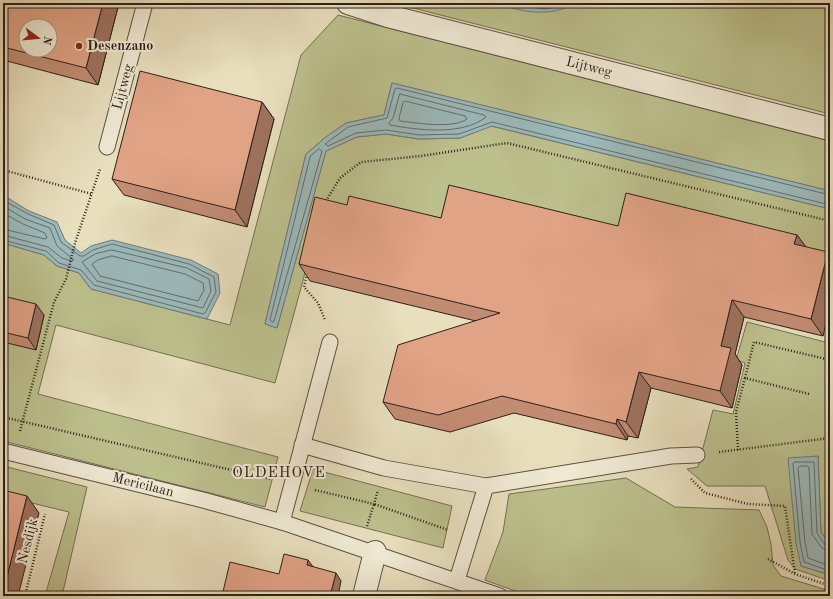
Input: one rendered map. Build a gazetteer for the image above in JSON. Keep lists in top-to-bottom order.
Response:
{
  "streets": {
    "street": ["Lijtweg"],
    "lane": ["Mericilaan"],
    "path": ["Nesdijk"]
  },
  "districts": ["OLDEHOVE"],
  "places": ["Desenzano"],
  "north": "right"
}
